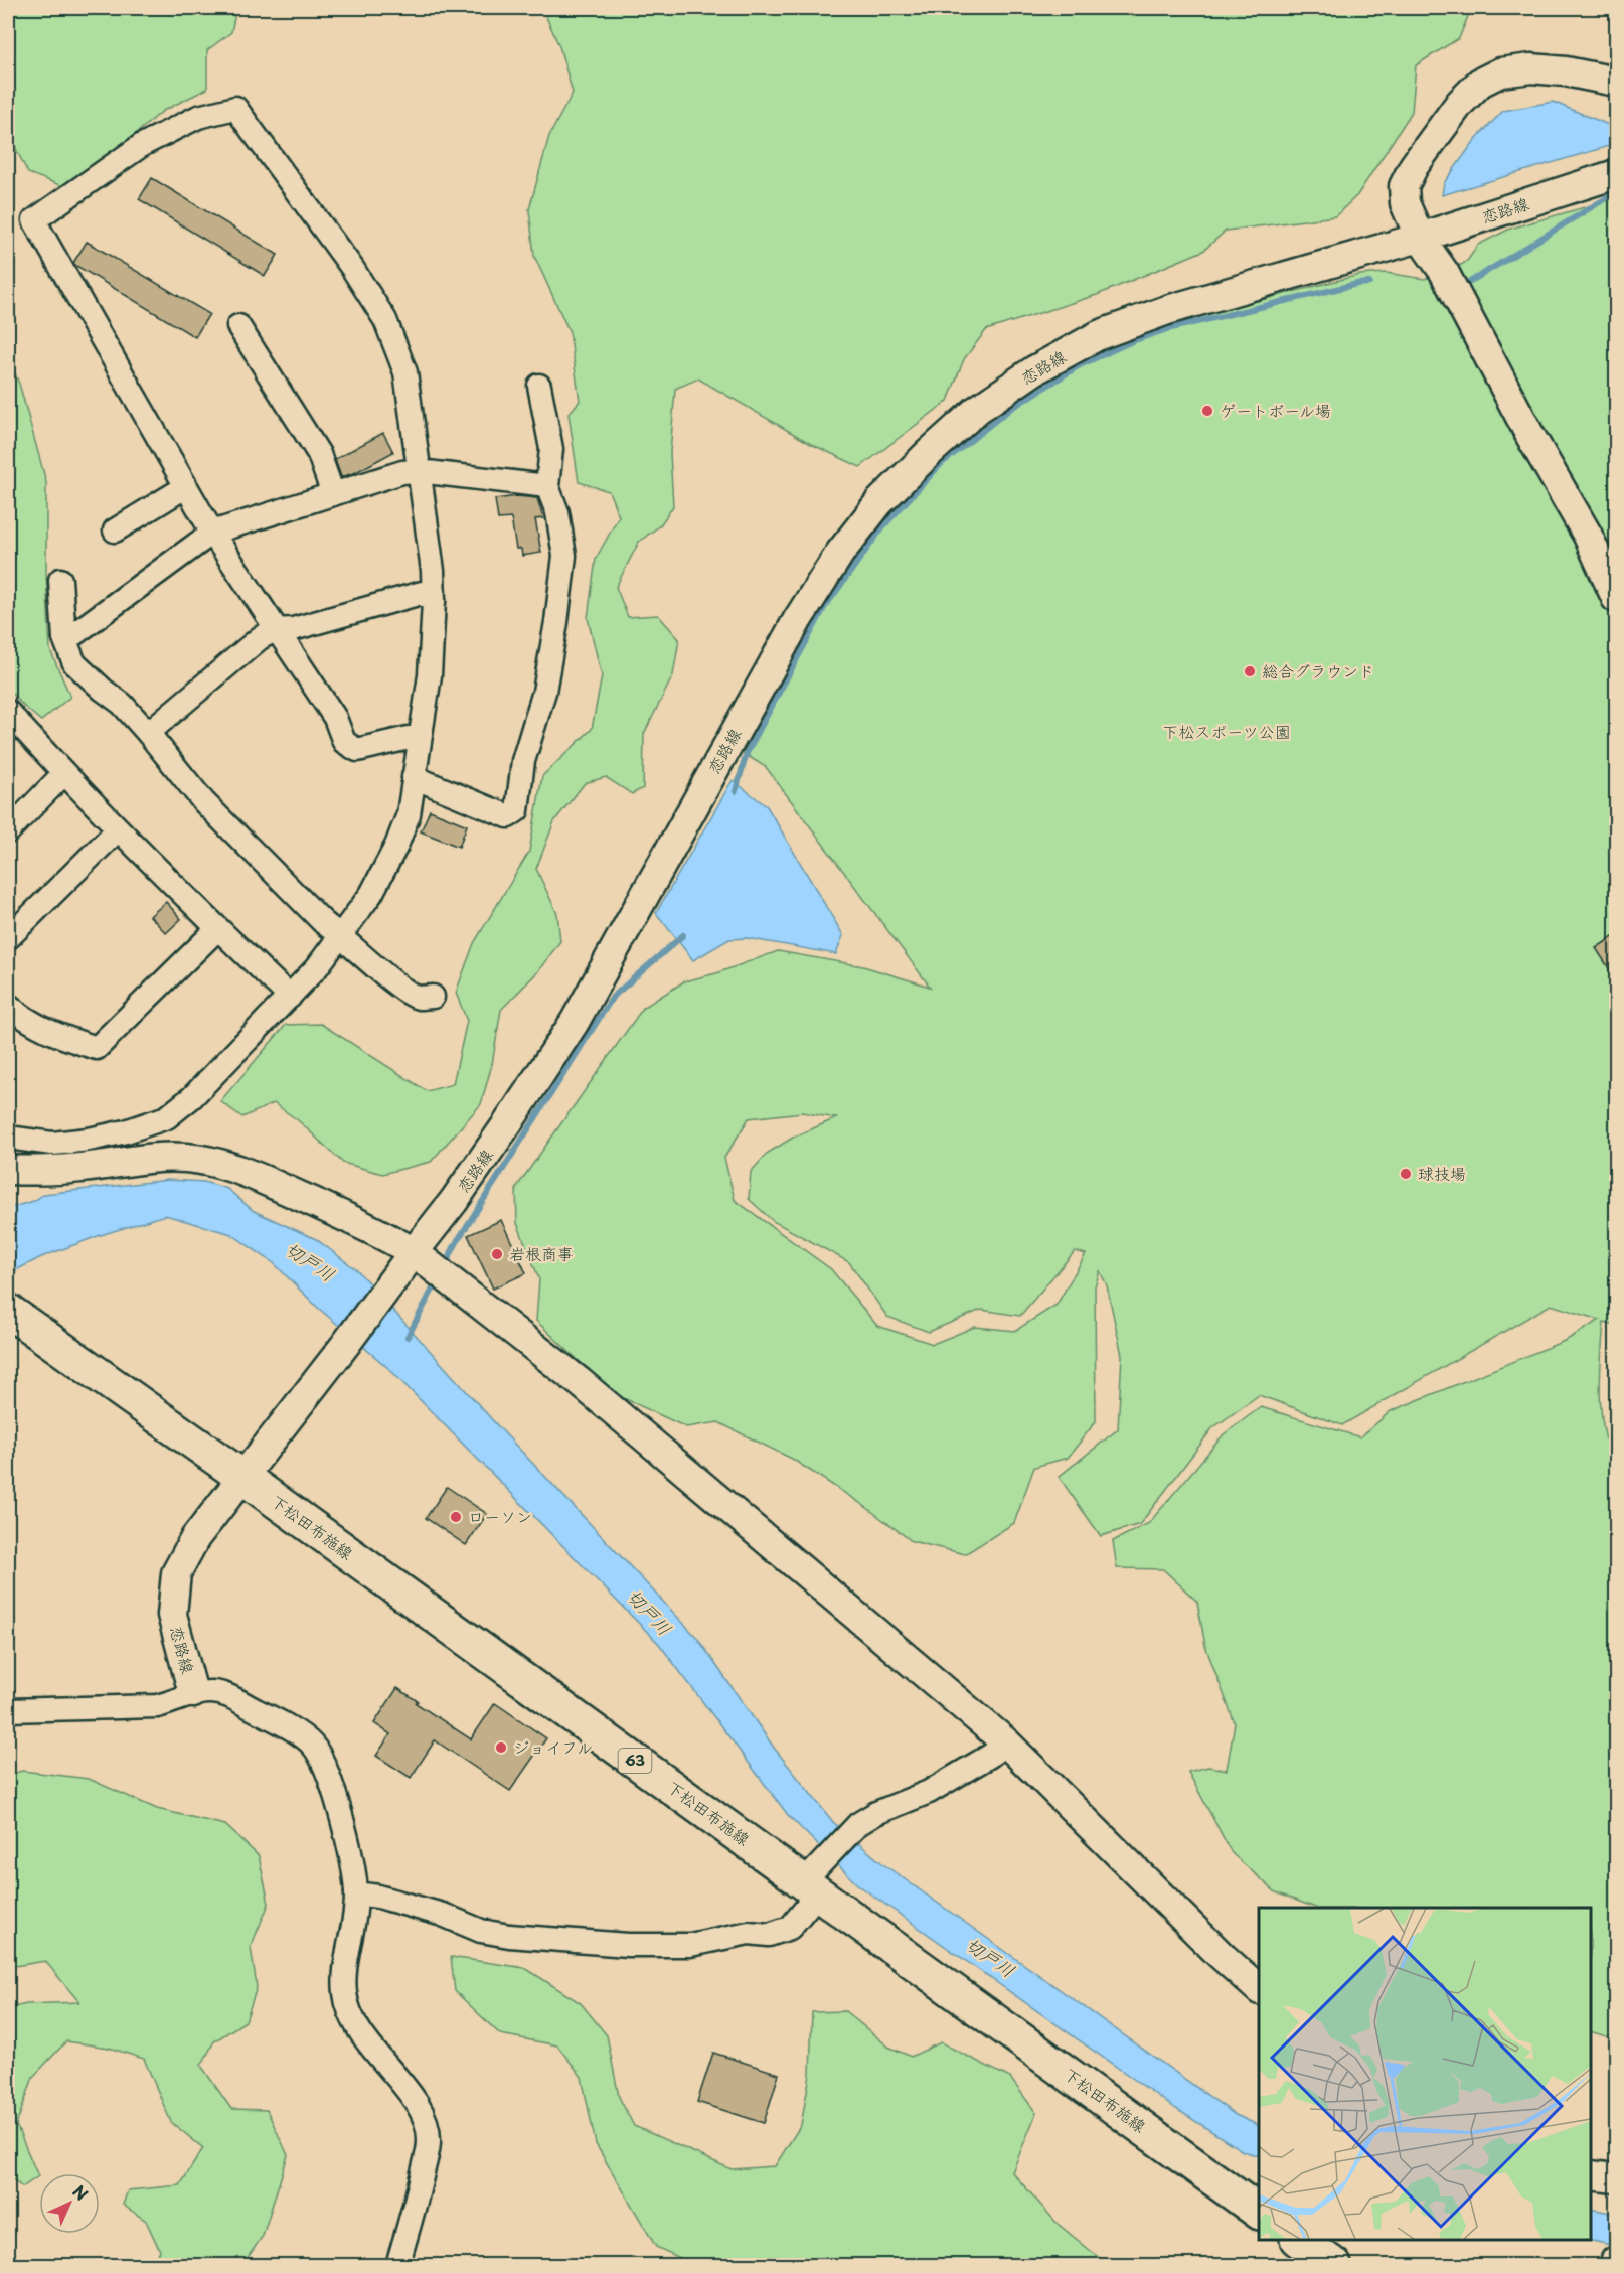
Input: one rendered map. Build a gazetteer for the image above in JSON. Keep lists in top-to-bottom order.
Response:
{
  "streets": {
    "main road": ["下松田布施線", "63"],
    "street": ["恋路線"]
  },
  "crossings": [
    ["恋路線", "下松田布施線"]
  ],
  "water": ["切戸川"],
  "parks": ["下松スポーツ公園"],
  "places": [
    "ゲートボール場",
    "総合グラウンド",
    "球技場",
    "岩根商事",
    "ローソン",
    "ジョイフル"
  ],
  "north": "top right"
}
